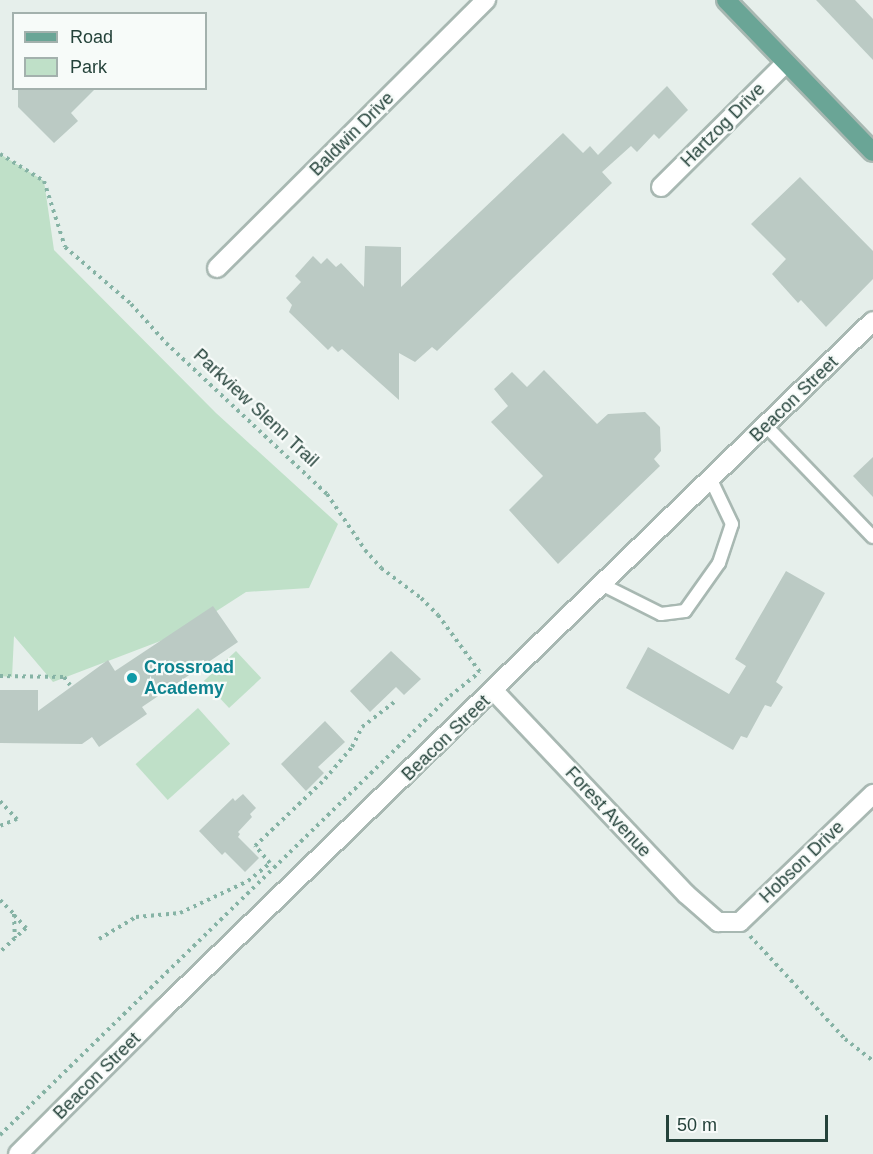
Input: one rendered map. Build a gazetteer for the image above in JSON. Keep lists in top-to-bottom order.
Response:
{
  "streets": {
    "street": [
      "Hartzog Drive",
      "Baldwin Drive",
      "Beacon Street",
      "Forest Avenue",
      "Hobson Drive"
    ],
    "path": ["Parkview Slenn Trail"]
  },
  "crossings": [
    ["Beacon Street", "Parkview Slenn Trail"],
    ["Beacon Street", "Forest Avenue"],
    ["Parkview Slenn Trail", "Forest Avenue"],
    ["Forest Avenue", "Hobson Drive"]
  ],
  "places": ["Crossroad Academy"],
  "legend": ["Road", "Park"],
  "scale_bar": "50 m"
}
